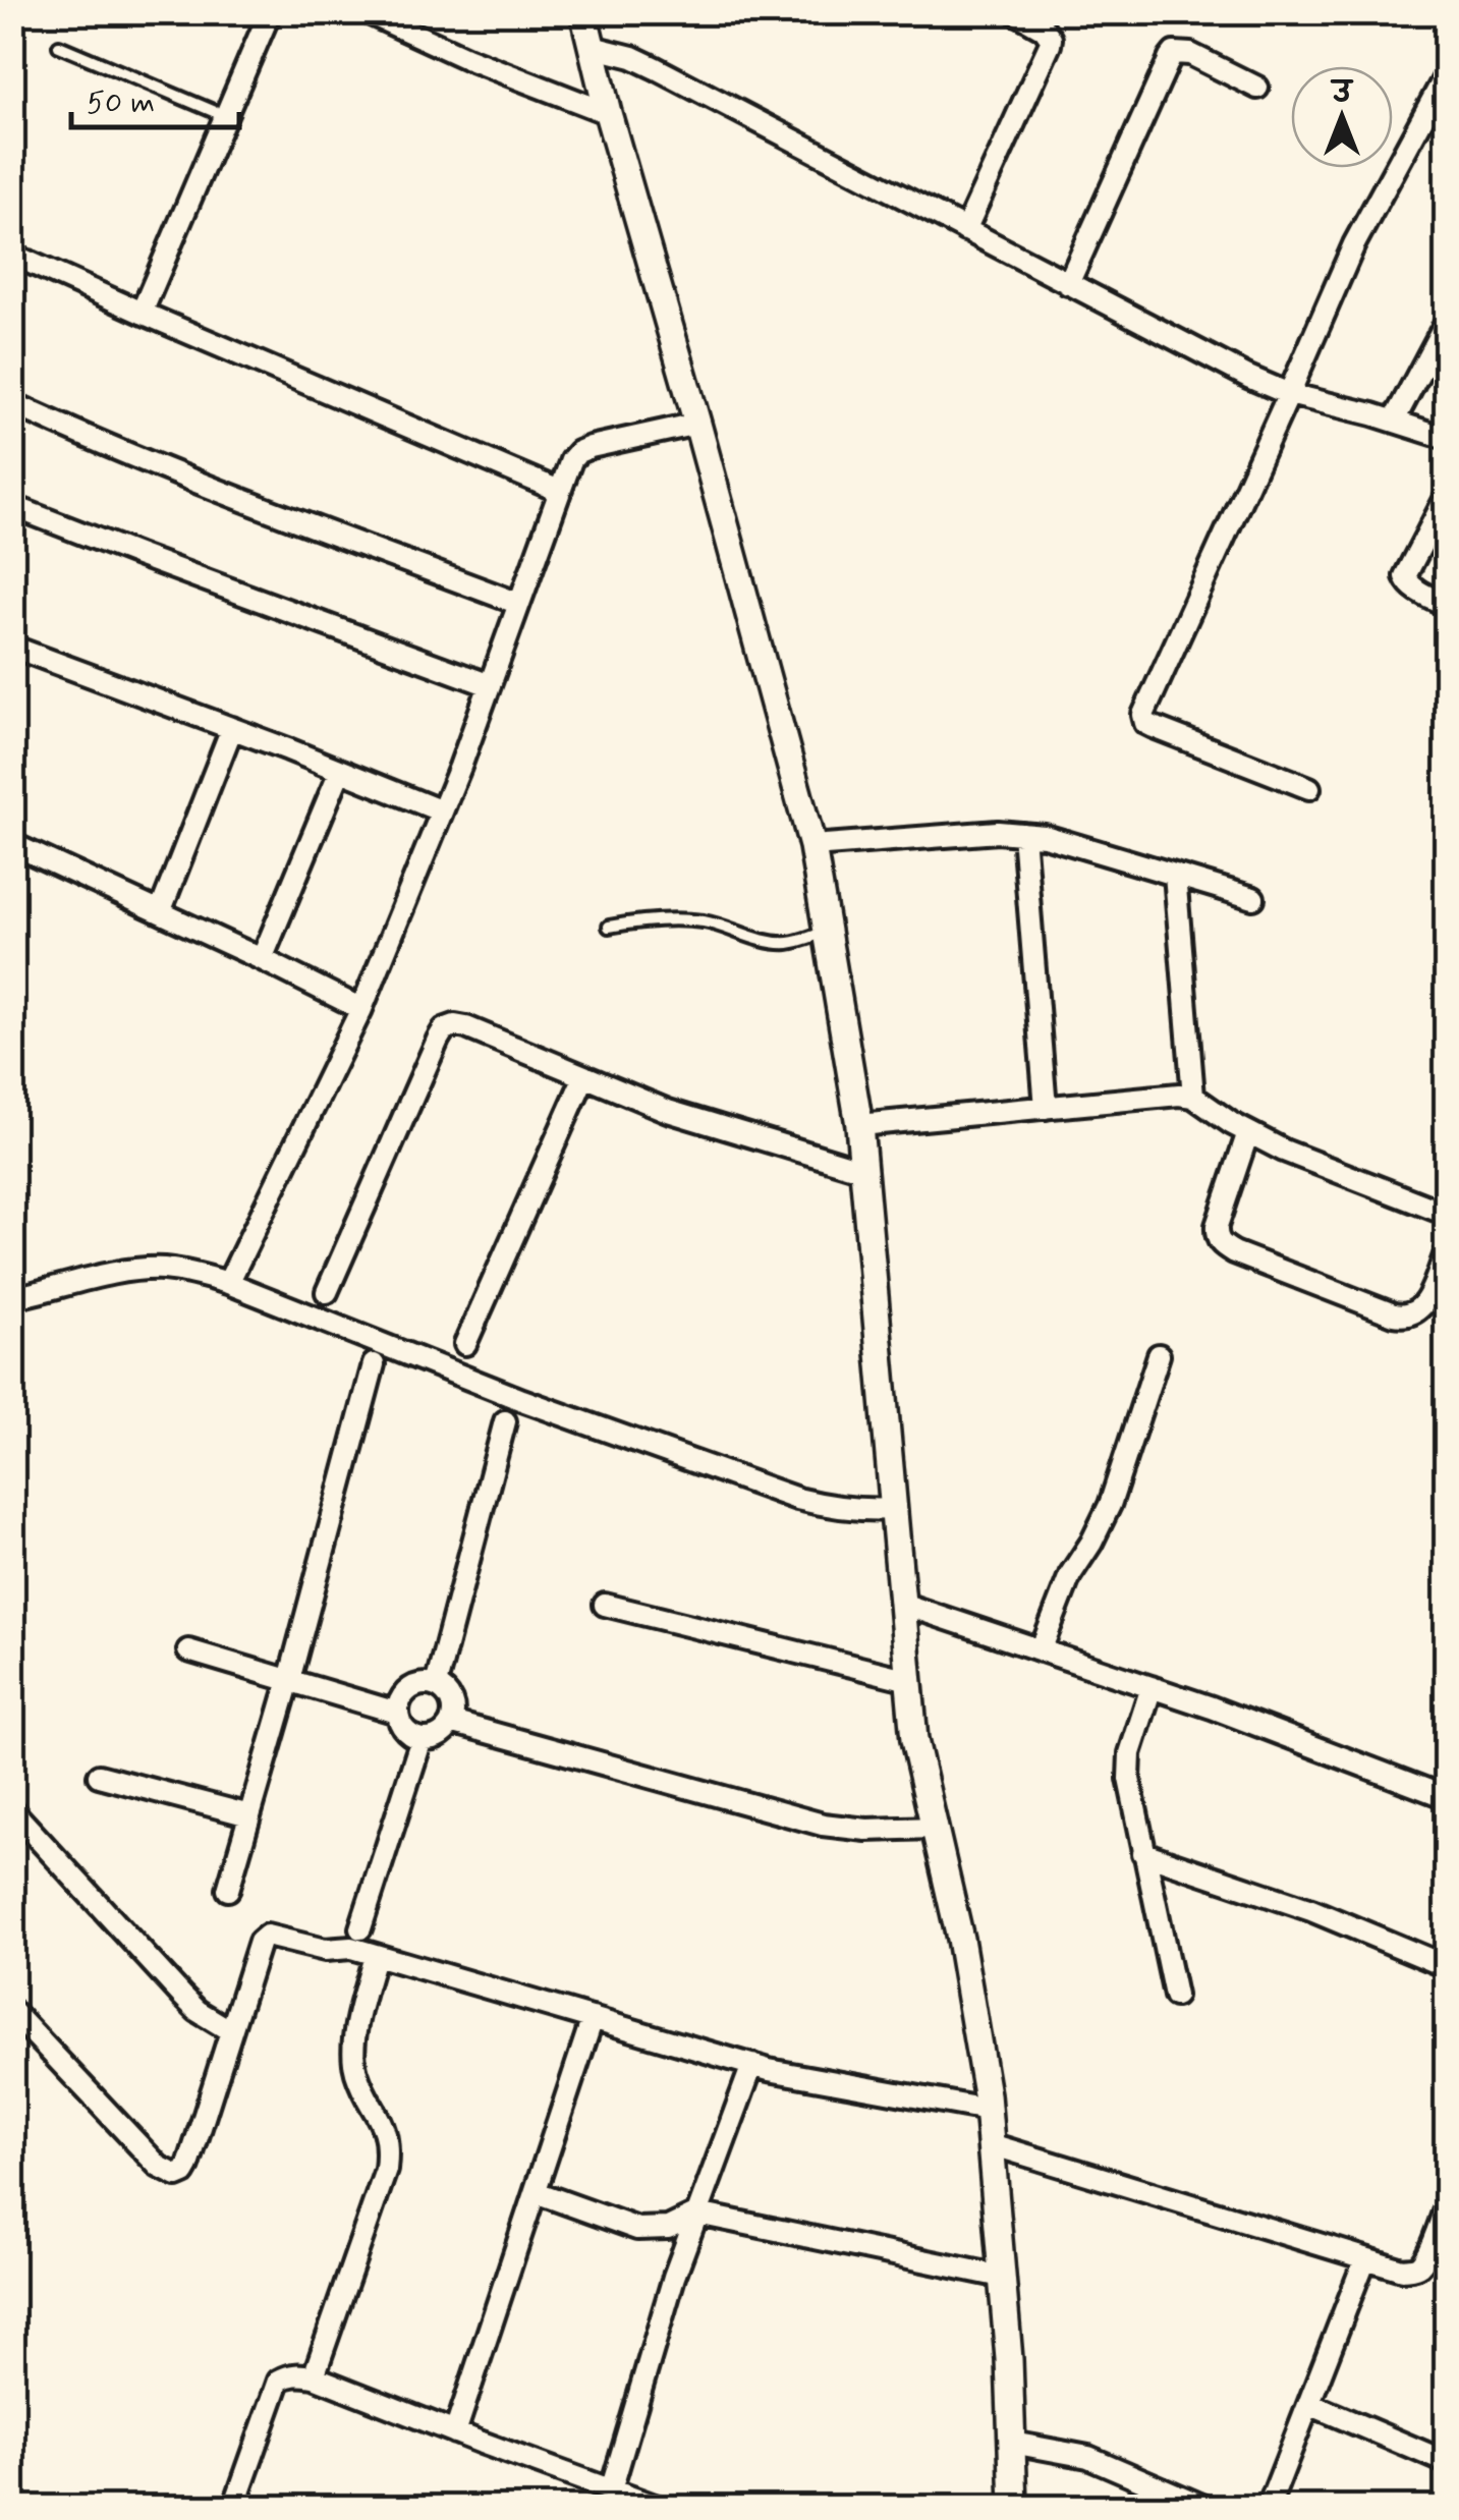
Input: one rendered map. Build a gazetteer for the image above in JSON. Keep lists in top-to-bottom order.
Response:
{
  "scale_bar": "50 m",
  "north": "top"
}
